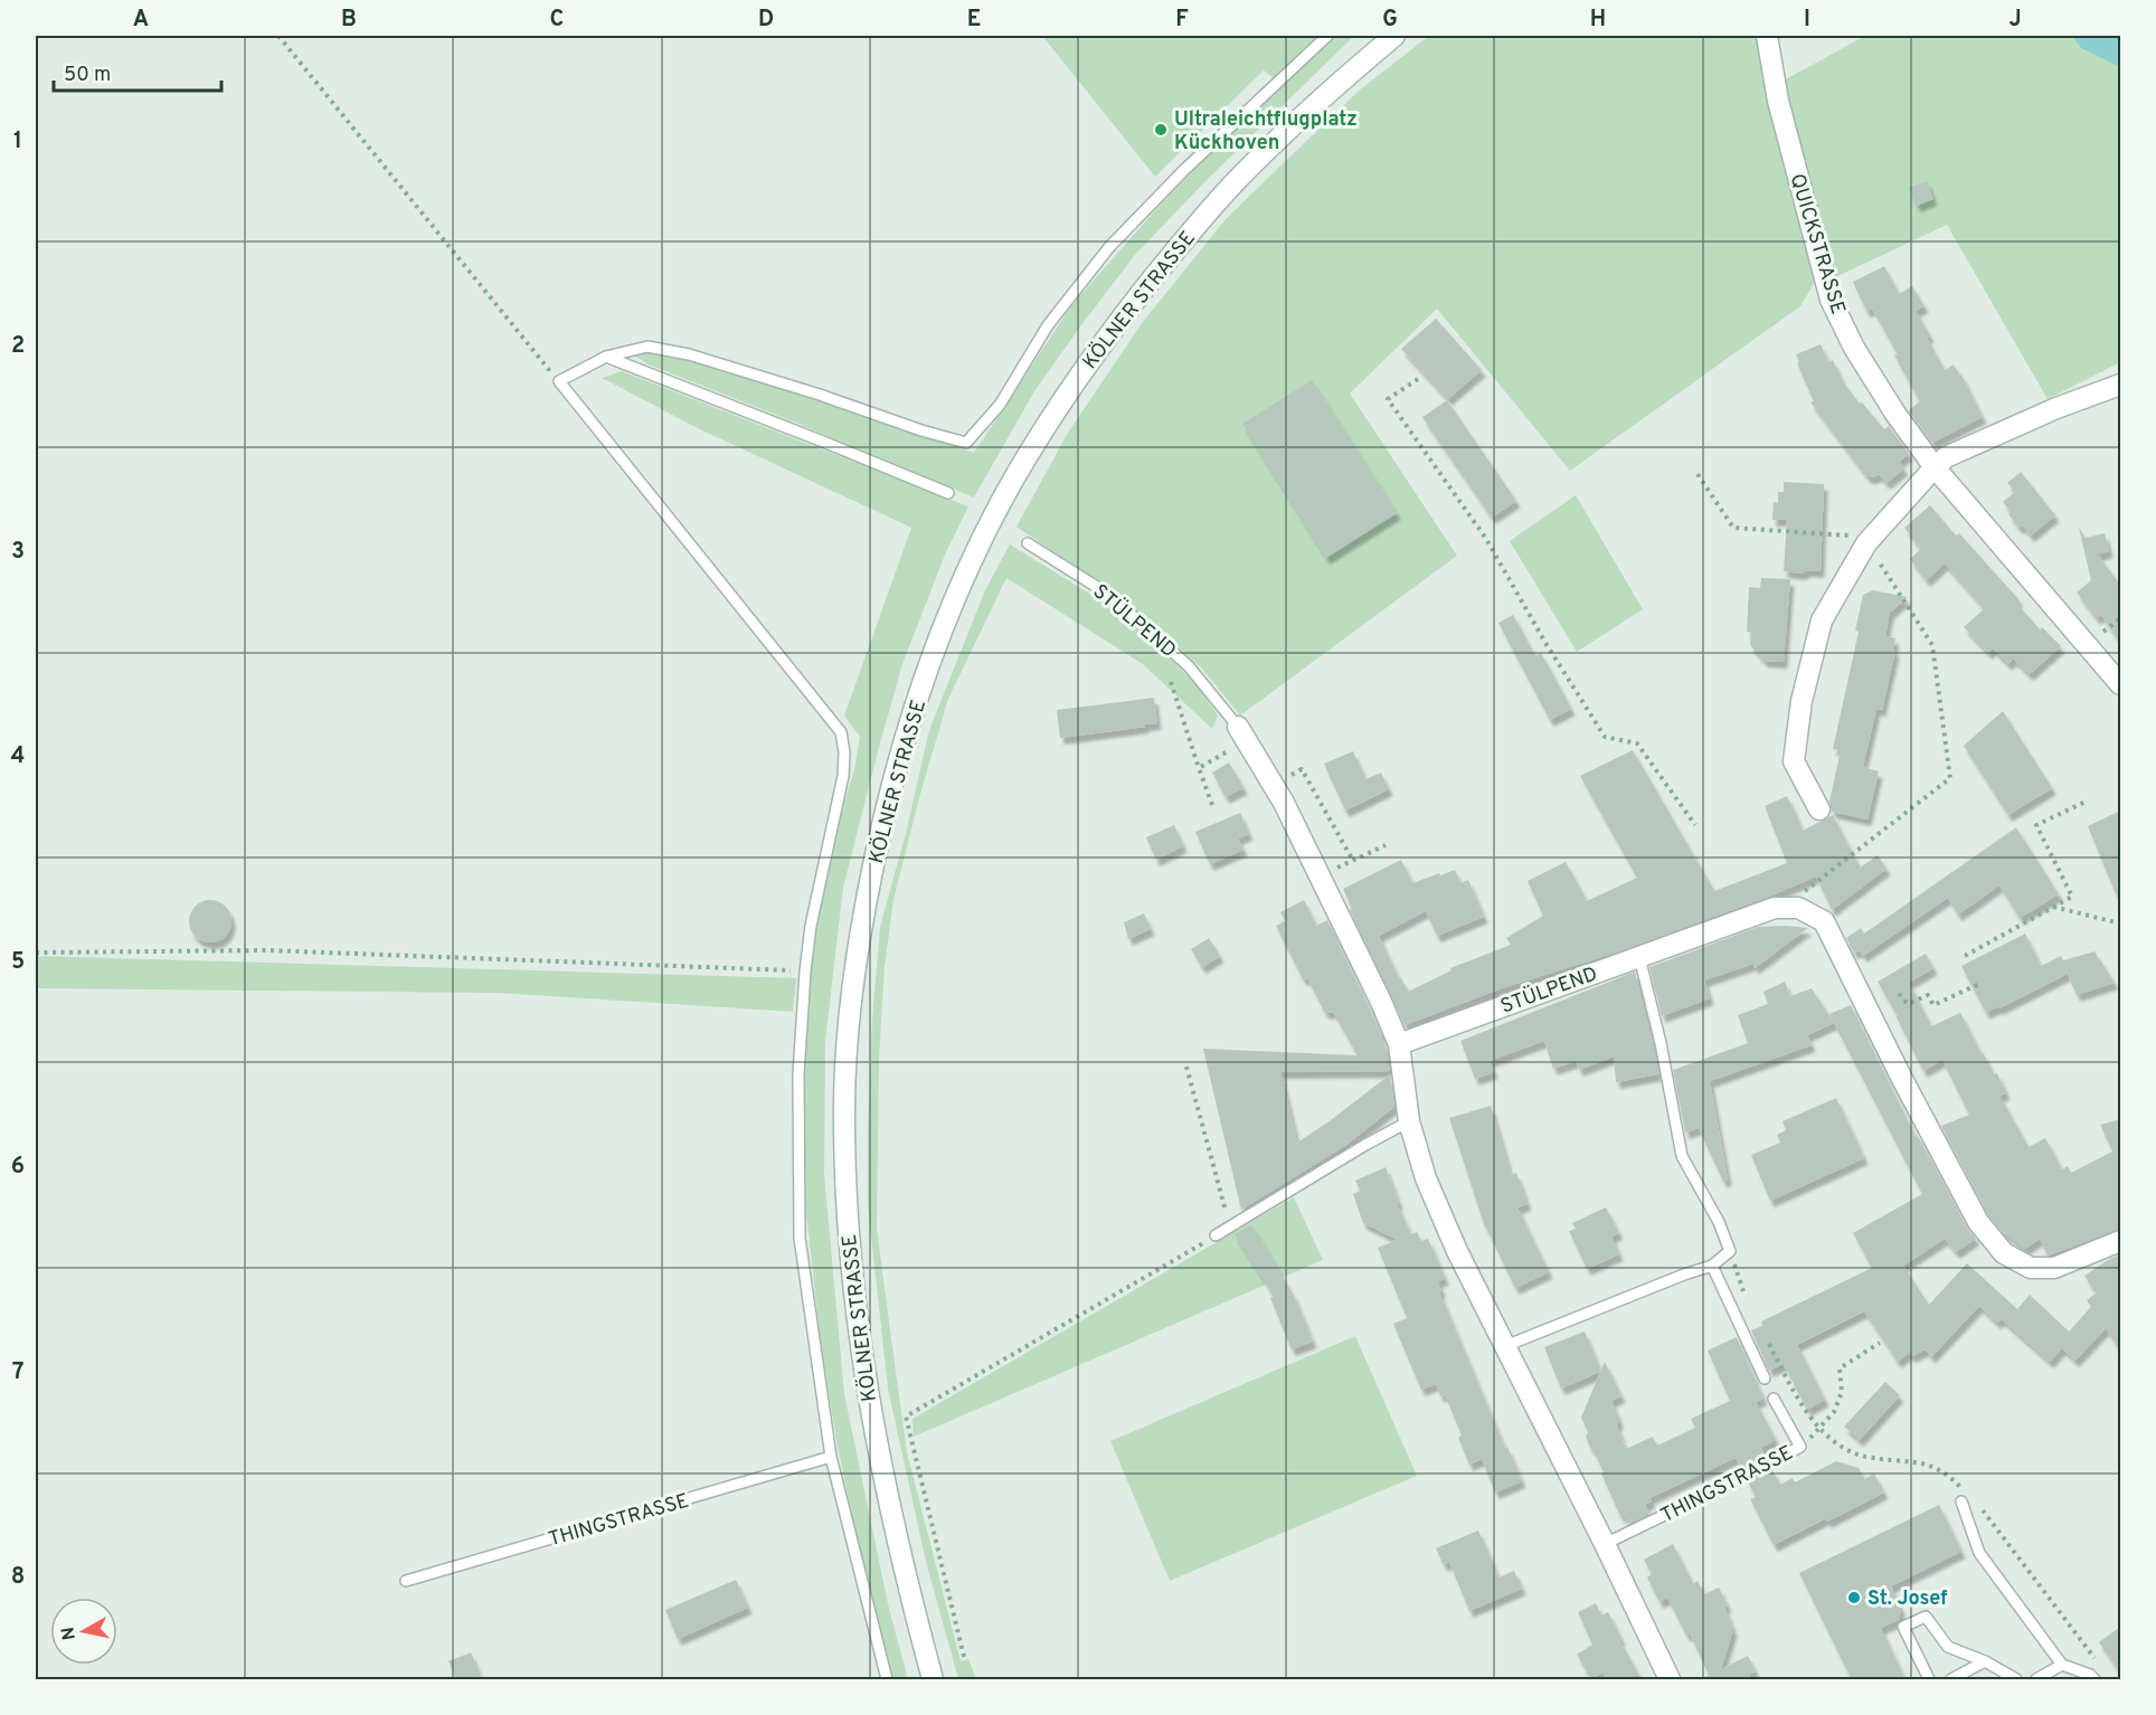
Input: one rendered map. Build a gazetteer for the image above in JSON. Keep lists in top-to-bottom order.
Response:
{
  "streets": {
    "street": ["QUICKSTRASSE", "KÖLNER STRASSE", "STÜLPEND"],
    "lane": ["THINGSTRASSE"]
  },
  "places": ["Ultraleichtflugplatz Kückhoven", "St. Josef"],
  "scale_bar": "50 m",
  "north": "left",
  "grid": {
    "columns": [
      "A",
      "B",
      "C",
      "D",
      "E",
      "F",
      "G",
      "H",
      "I",
      "J"
    ],
    "rows": [
      "1",
      "2",
      "3",
      "4",
      "5",
      "6",
      "7",
      "8"
    ]
  }
}
